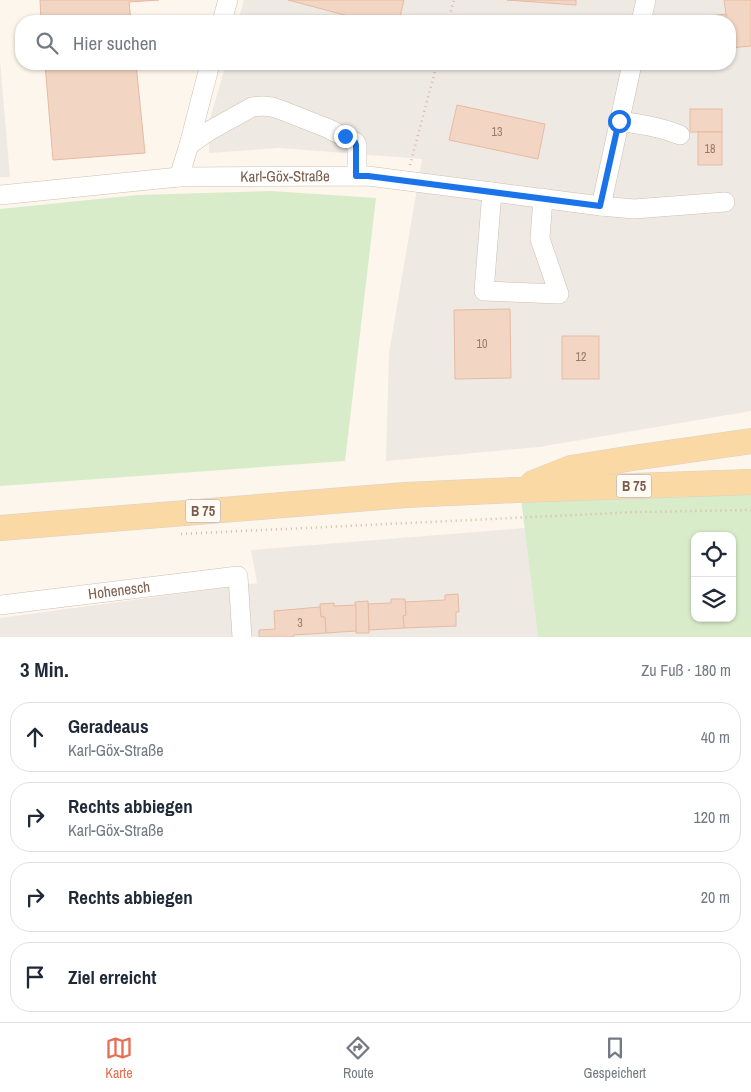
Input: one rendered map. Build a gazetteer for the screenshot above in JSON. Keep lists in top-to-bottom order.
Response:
{
  "streets": {
    "main road": ["B 75"],
    "street": ["Karl-Göx-Straße", "Hohenesch"]
  },
  "house_numbers": [
    "13",
    "18",
    "10",
    "12",
    "3"
  ],
  "page": {
    "search": "Hier suchen",
    "heading": ["3 Min.", "Zu Fuß · 180 m"],
    "list": [
      ["Geradeaus", "Karl-Göx-Straße", "40 m"],
      ["Rechts abbiegen", "Karl-Göx-Straße", "120 m"],
      ["Rechts abbiegen", "20 m"],
      "Ziel erreicht"
    ],
    "nav": ["Karte", "Route", "Gespeichert"]
  }
}
